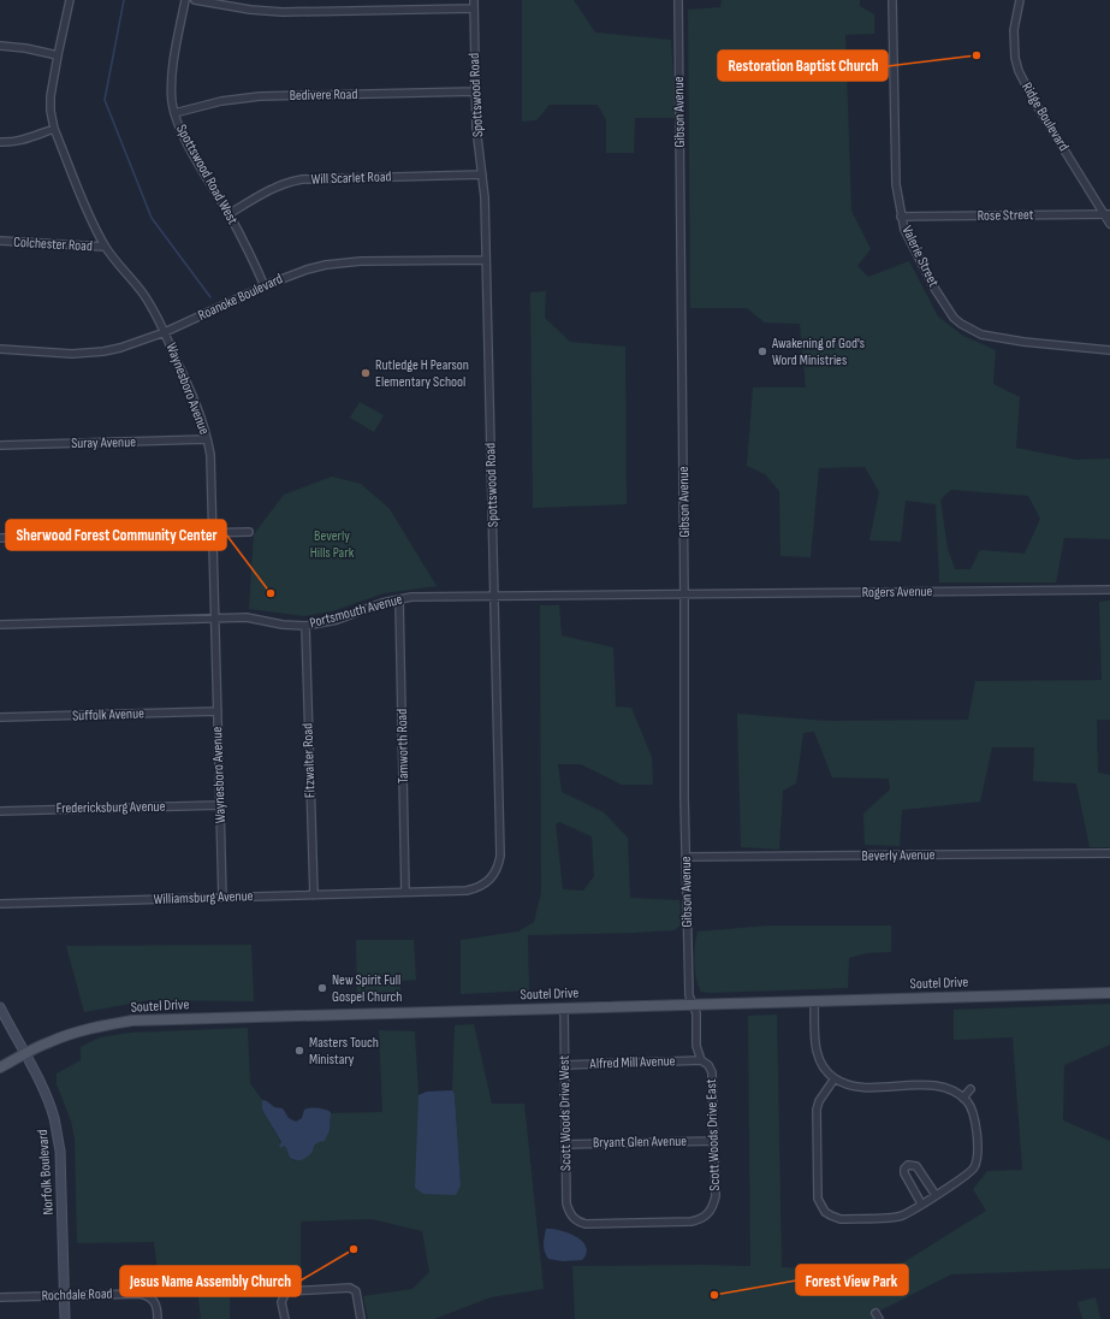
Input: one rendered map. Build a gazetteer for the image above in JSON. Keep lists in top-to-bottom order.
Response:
{
  "streets": {
    "main road": ["Soutel Drive"],
    "street": [
      "Bedivere Road",
      "Spottswood Road",
      "Gibson Avenue",
      "Ridge Boulevard",
      "Spottswood Road West",
      "Will Scarlet Road",
      "Rose Street",
      "Colchester Road",
      "Valerie Street",
      "Roanoke Boulevard",
      "Waynesboro Avenue",
      "Suray Avenue",
      "Rogers Avenue",
      "Portsmouth Avenue",
      "Suffolk Avenue",
      "Tamworth Road",
      "Fitzwalter Road",
      "Fredericksburg Avenue",
      "Beverly Avenue",
      "Williamsburg Avenue",
      "Alfred Mill Avenue",
      "Scott Woods Drive West",
      "Scott Woods Drive East",
      "Bryant Glen Avenue",
      "Norfolk Boulevard",
      "Rochdale Road"
    ]
  },
  "crossings": [
    ["Bedivere Road", "Spottswood Road"],
    ["Bedivere Road", "Spottswood Road West"],
    ["Spottswood Road", "Will Scarlet Road"],
    ["Spottswood Road", "Roanoke Boulevard"],
    ["Spottswood Road", "Portsmouth Avenue"],
    ["Spottswood Road", "Tamworth Road"],
    ["Spottswood Road", "Williamsburg Avenue"],
    ["Gibson Avenue", "Rogers Avenue"],
    ["Gibson Avenue", "Portsmouth Avenue"],
    ["Gibson Avenue", "Beverly Avenue"],
    ["Gibson Avenue", "Soutel Drive"],
    ["Gibson Avenue", "Scott Woods Drive East"],
    ["Ridge Boulevard", "Rose Street"],
    ["Spottswood Road West", "Will Scarlet Road"],
    ["Spottswood Road West", "Roanoke Boulevard"],
    ["Rose Street", "Valerie Street"],
    ["Colchester Road", "Waynesboro Avenue"],
    ["Roanoke Boulevard", "Waynesboro Avenue"],
    ["Waynesboro Avenue", "Suray Avenue"],
    ["Waynesboro Avenue", "Portsmouth Avenue"],
    ["Waynesboro Avenue", "Suffolk Avenue"],
    ["Waynesboro Avenue", "Fredericksburg Avenue"],
    ["Waynesboro Avenue", "Williamsburg Avenue"],
    ["Rogers Avenue", "Portsmouth Avenue"],
    ["Portsmouth Avenue", "Tamworth Road"],
    ["Portsmouth Avenue", "Fitzwalter Road"],
    ["Tamworth Road", "Williamsburg Avenue"],
    ["Fitzwalter Road", "Williamsburg Avenue"],
    ["Soutel Drive", "Scott Woods Drive West"],
    ["Soutel Drive", "Scott Woods Drive East"],
    ["Soutel Drive", "Norfolk Boulevard"],
    ["Alfred Mill Avenue", "Scott Woods Drive West"],
    ["Alfred Mill Avenue", "Scott Woods Drive East"],
    ["Scott Woods Drive West", "Scott Woods Drive East"],
    ["Scott Woods Drive West", "Bryant Glen Avenue"],
    ["Scott Woods Drive East", "Bryant Glen Avenue"],
    ["Norfolk Boulevard", "Rochdale Road"]
  ],
  "parks": ["Beverly Hills Park"],
  "places": [
    "Restoration Baptist Church",
    "Awakening of God's Word Ministries",
    "Rutledge H Pearson Elementary School",
    "Sherwood Forest Community Center",
    "New Spirit Full Gospel Church",
    "Masters Touch Ministary",
    "Jesus Name Assembly Church",
    "Forest View Park"
  ]
}
